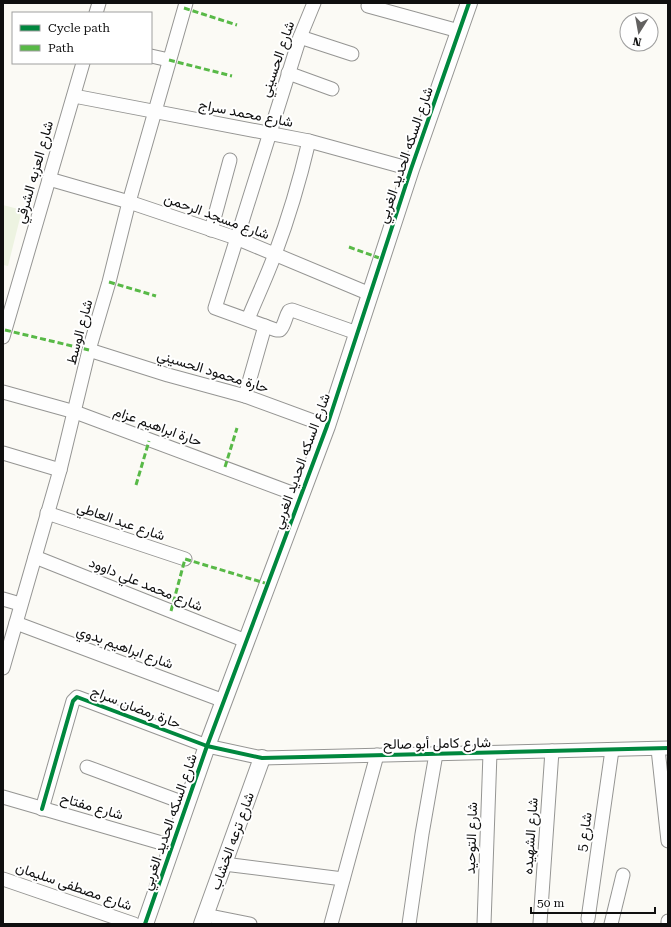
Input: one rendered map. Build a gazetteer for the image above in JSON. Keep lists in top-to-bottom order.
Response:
{
  "streets": {
    "street": [
      "شارع الحسيني",
      "شارع محمد سراج",
      "شارع السكه الحديد الغربي",
      "شارع العزبه الشرقي",
      "شارع مسجد الرحمن",
      "شارع الوسط",
      "حارة محمود الحسيني",
      "حارة ابراهيم عزام",
      "شارع عبد العاطي",
      "شارع محمد علي داوود",
      "شارع ابراهيم بدوي",
      "حارة رمضان سراج",
      "شارع كامل أبو صالح",
      "شارع مفتاح",
      "شارع 5",
      "شارع الشهيده",
      "شارع التوحيد",
      "شارع ترعه الخشاب",
      "شارع مصطفى سليمان"
    ]
  },
  "crossings": [
    ["شارع الحسيني", "شارع محمد سراج"],
    ["شارع الحسيني", "شارع مسجد الرحمن"],
    ["شارع محمد سراج", "شارع السكه الحديد الغربي"],
    ["شارع محمد سراج", "شارع العزبه الشرقي"],
    ["شارع محمد سراج", "شارع الوسط"],
    ["شارع السكه الحديد الغربي", "شارع مسجد الرحمن"],
    ["شارع السكه الحديد الغربي", "حارة محمود الحسيني"],
    ["شارع السكه الحديد الغربي", "حارة ابراهيم عزام"],
    ["شارع السكه الحديد الغربي", "شارع محمد علي داوود"],
    ["شارع السكه الحديد الغربي", "شارع ابراهيم بدوي"],
    ["شارع السكه الحديد الغربي", "حارة رمضان سراج"],
    ["شارع السكه الحديد الغربي", "شارع كامل أبو صالح"],
    ["شارع السكه الحديد الغربي", "شارع مفتاح"],
    ["شارع العزبه الشرقي", "شارع مسجد الرحمن"],
    ["شارع مسجد الرحمن", "شارع الوسط"],
    ["شارع الوسط", "حارة محمود الحسيني"],
    ["شارع الوسط", "حارة ابراهيم عزام"],
    ["شارع الوسط", "شارع عبد العاطي"],
    ["شارع الوسط", "شارع محمد علي داوود"],
    ["شارع الوسط", "شارع ابراهيم بدوي"],
    ["حارة رمضان سراج", "شارع كامل أبو صالح"],
    ["حارة رمضان سراج", "شارع مفتاح"],
    ["شارع كامل أبو صالح", "شارع 5"],
    ["شارع كامل أبو صالح", "شارع الشهيده"],
    ["شارع كامل أبو صالح", "شارع التوحيد"],
    ["شارع كامل أبو صالح", "شارع ترعه الخشاب"]
  ],
  "legend": ["Cycle path", "Path"],
  "scale_bar": "50 m",
  "north": "bottom"
}
